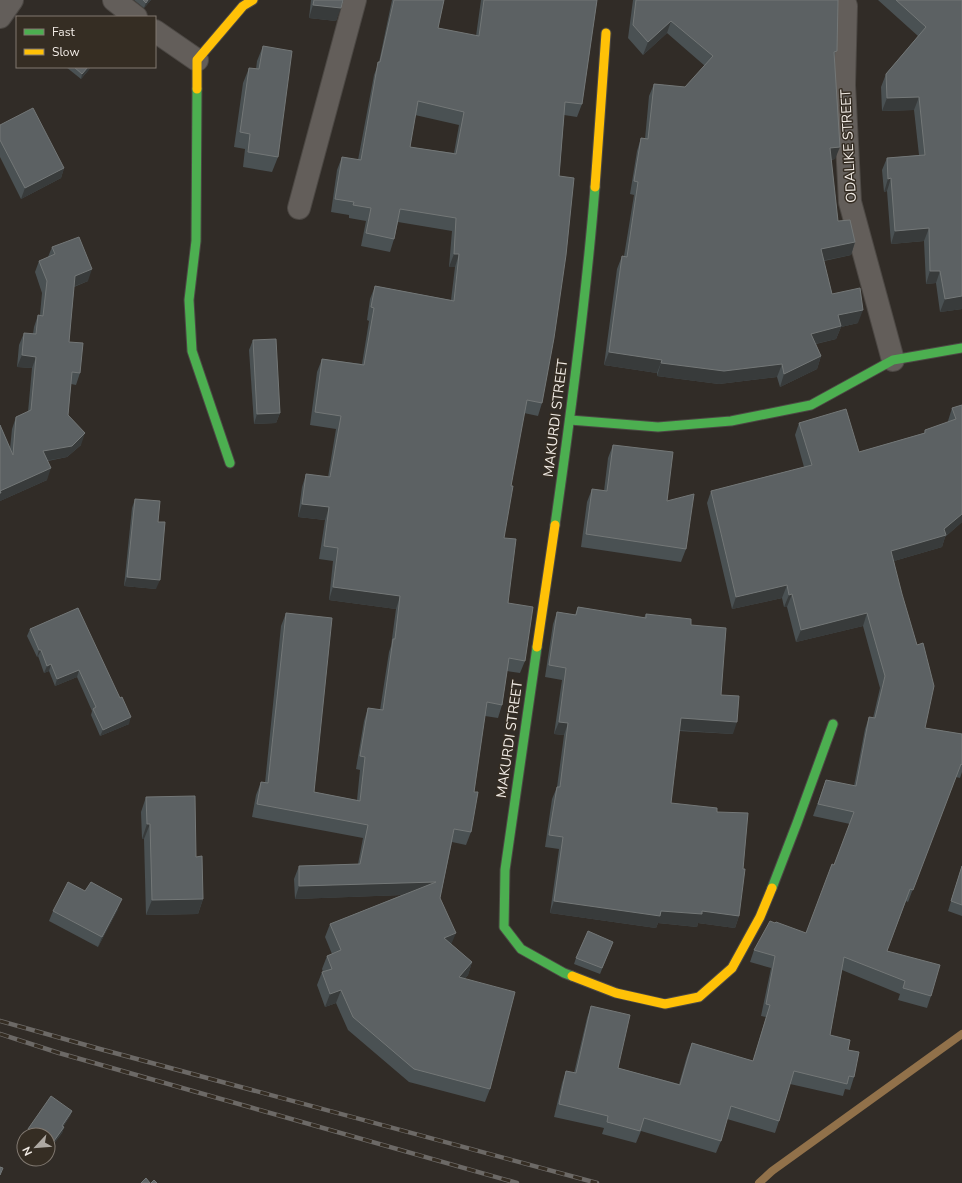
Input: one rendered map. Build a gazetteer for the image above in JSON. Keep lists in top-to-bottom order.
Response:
{
  "streets": {
    "street": ["ODALIKE STREET", "MAKURDI STREET"]
  },
  "legend": ["Fast", "Slow"],
  "north": "bottom left"
}
